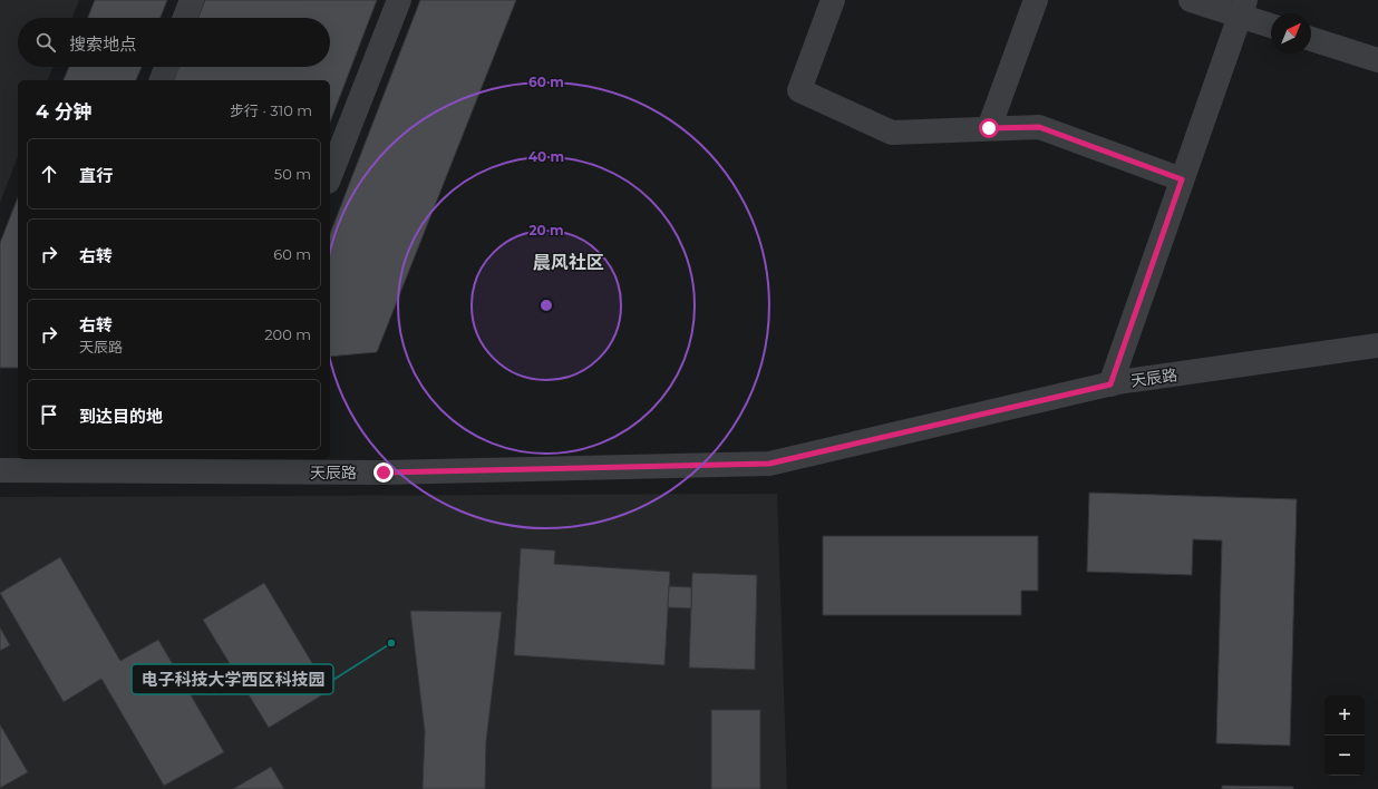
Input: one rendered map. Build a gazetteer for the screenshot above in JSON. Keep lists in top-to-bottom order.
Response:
{
  "streets": {
    "street": ["天辰路"]
  },
  "districts": ["晨风社区"],
  "places": ["电子科技大学西区科技园"],
  "north": "top right",
  "page": {
    "search": "搜索地点",
    "heading": ["4 分钟", "步行 · 310 m"],
    "list": [
      ["直行", "50 m"],
      ["右转", "60 m"],
      ["右转", "天辰路", "200 m"],
      "到达目的地"
    ],
    "map_buttons": ["+", "−"]
  },
  "rings": ["60 m", "40 m", "20 m"]
}
